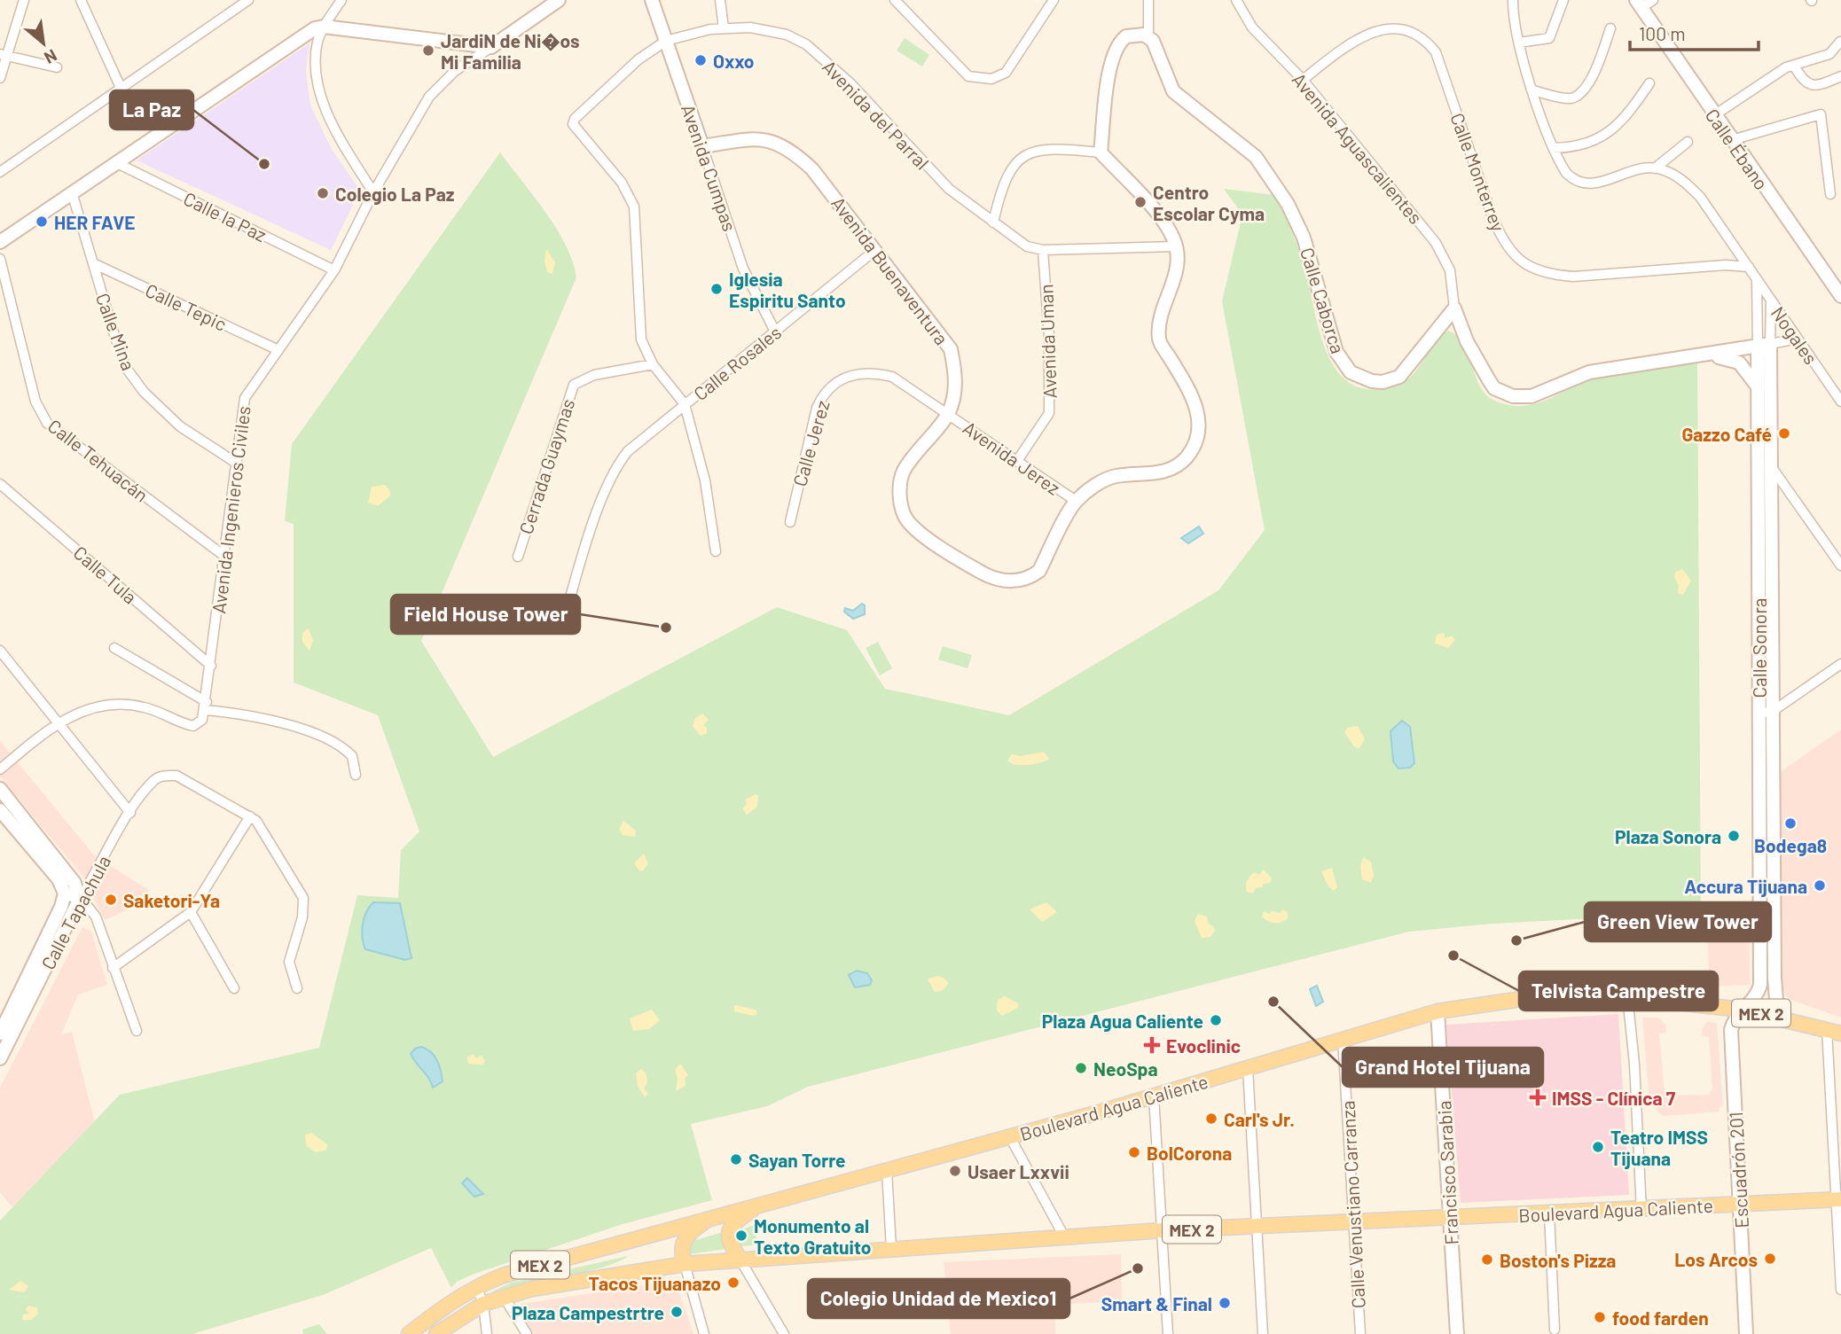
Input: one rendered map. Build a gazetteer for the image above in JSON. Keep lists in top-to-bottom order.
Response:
{
  "streets": {
    "main road": ["MEX 2", "Boulevard Agua Caliente"],
    "street": [
      "Avenida del Parral",
      "Avenida Aguascalientes",
      "Calle Ébano",
      "Avenida Cumpas",
      "Calle Monterrey",
      "Calle la Paz",
      "Avenida Buenaventura",
      "Calle Caborca",
      "Calle Tepic",
      "Calle Mina",
      "Nogales",
      "Avenida Uman",
      "Calle Rosales",
      "Calle Jerez",
      "Avenida Jerez",
      "Calle Tehuacán",
      "Cerrada Guaymas",
      "Avenida Ingenieros Civiles",
      "Calle Tula",
      "Calle Sonora",
      "Calle Tapachula",
      "Escuadrón 201",
      "Francisco Sarabia",
      "Calle Venustiano Carranza"
    ]
  },
  "crossings": [
    ["Avenida del Parral", "Avenida Cumpas"],
    ["Avenida del Parral", "Avenida Buenaventura"],
    ["Avenida del Parral", "Avenida Uman"],
    ["Avenida del Parral", "Calle Rosales"],
    ["Avenida del Parral", "Cerrada Guaymas"],
    ["Avenida Aguascalientes", "Calle Monterrey"],
    ["Avenida Aguascalientes", "Calle Caborca"],
    ["Avenida Cumpas", "Avenida Buenaventura"],
    ["Avenida Cumpas", "Calle Rosales"],
    ["Calle Monterrey", "Nogales"],
    ["Calle la Paz", "Avenida Ingenieros Civiles"],
    ["Avenida Buenaventura", "Calle Rosales"],
    ["Avenida Buenaventura", "Calle Jerez"],
    ["Avenida Buenaventura", "Avenida Jerez"],
    ["Calle Tepic", "Calle Mina"],
    ["Calle Tepic", "Avenida Ingenieros Civiles"],
    ["Calle Mina", "Avenida Ingenieros Civiles"],
    ["Nogales", "Calle Sonora"],
    ["Avenida Uman", "Avenida Jerez"],
    ["Calle Jerez", "Avenida Jerez"],
    ["Calle Tehuacán", "Avenida Ingenieros Civiles"],
    ["Avenida Ingenieros Civiles", "Calle Tula"],
    ["Calle Sonora", "Boulevard Agua Caliente"],
    ["Calle Sonora", "Escuadrón 201"],
    ["Boulevard Agua Caliente", "Escuadrón 201"],
    ["Boulevard Agua Caliente", "Francisco Sarabia"],
    ["Boulevard Agua Caliente", "Calle Venustiano Carranza"]
  ],
  "places": {
    "other": [
      "JardiN de Ni�os Mi Familia",
      "Oxxo",
      "La Paz",
      "Colegio La Paz",
      "Centro Escolar Cyma",
      "HER FAVE",
      "Iglesia Espiritu Santo",
      "Gazzo Café",
      "Field House Tower",
      "Bodega8",
      "Plaza Sonora",
      "Accura Tijuana",
      "Saketori-Ya",
      "Green View Tower",
      "Telvista Campestre",
      "Grand Hotel Tijuana",
      "Plaza Agua Caliente",
      "NeoSpa",
      "Carl's Jr.",
      "Teatro IMSS Tijuana",
      "BolCorona",
      "Sayan Torre",
      "Usaer Lxxvii",
      "Monumento al Texto Gratuito",
      "Los Arcos",
      "Boston's Pizza",
      "Colegio Unidad de Mexico1",
      "Tacos Tijuanazo",
      "Smart & Final",
      "Plaza Campestrtre",
      "food farden"
    ],
    "health": ["Evoclinic", "IMSS - Clínica 7"]
  },
  "scale_bar": "100 m",
  "north": "bottom right"
}
